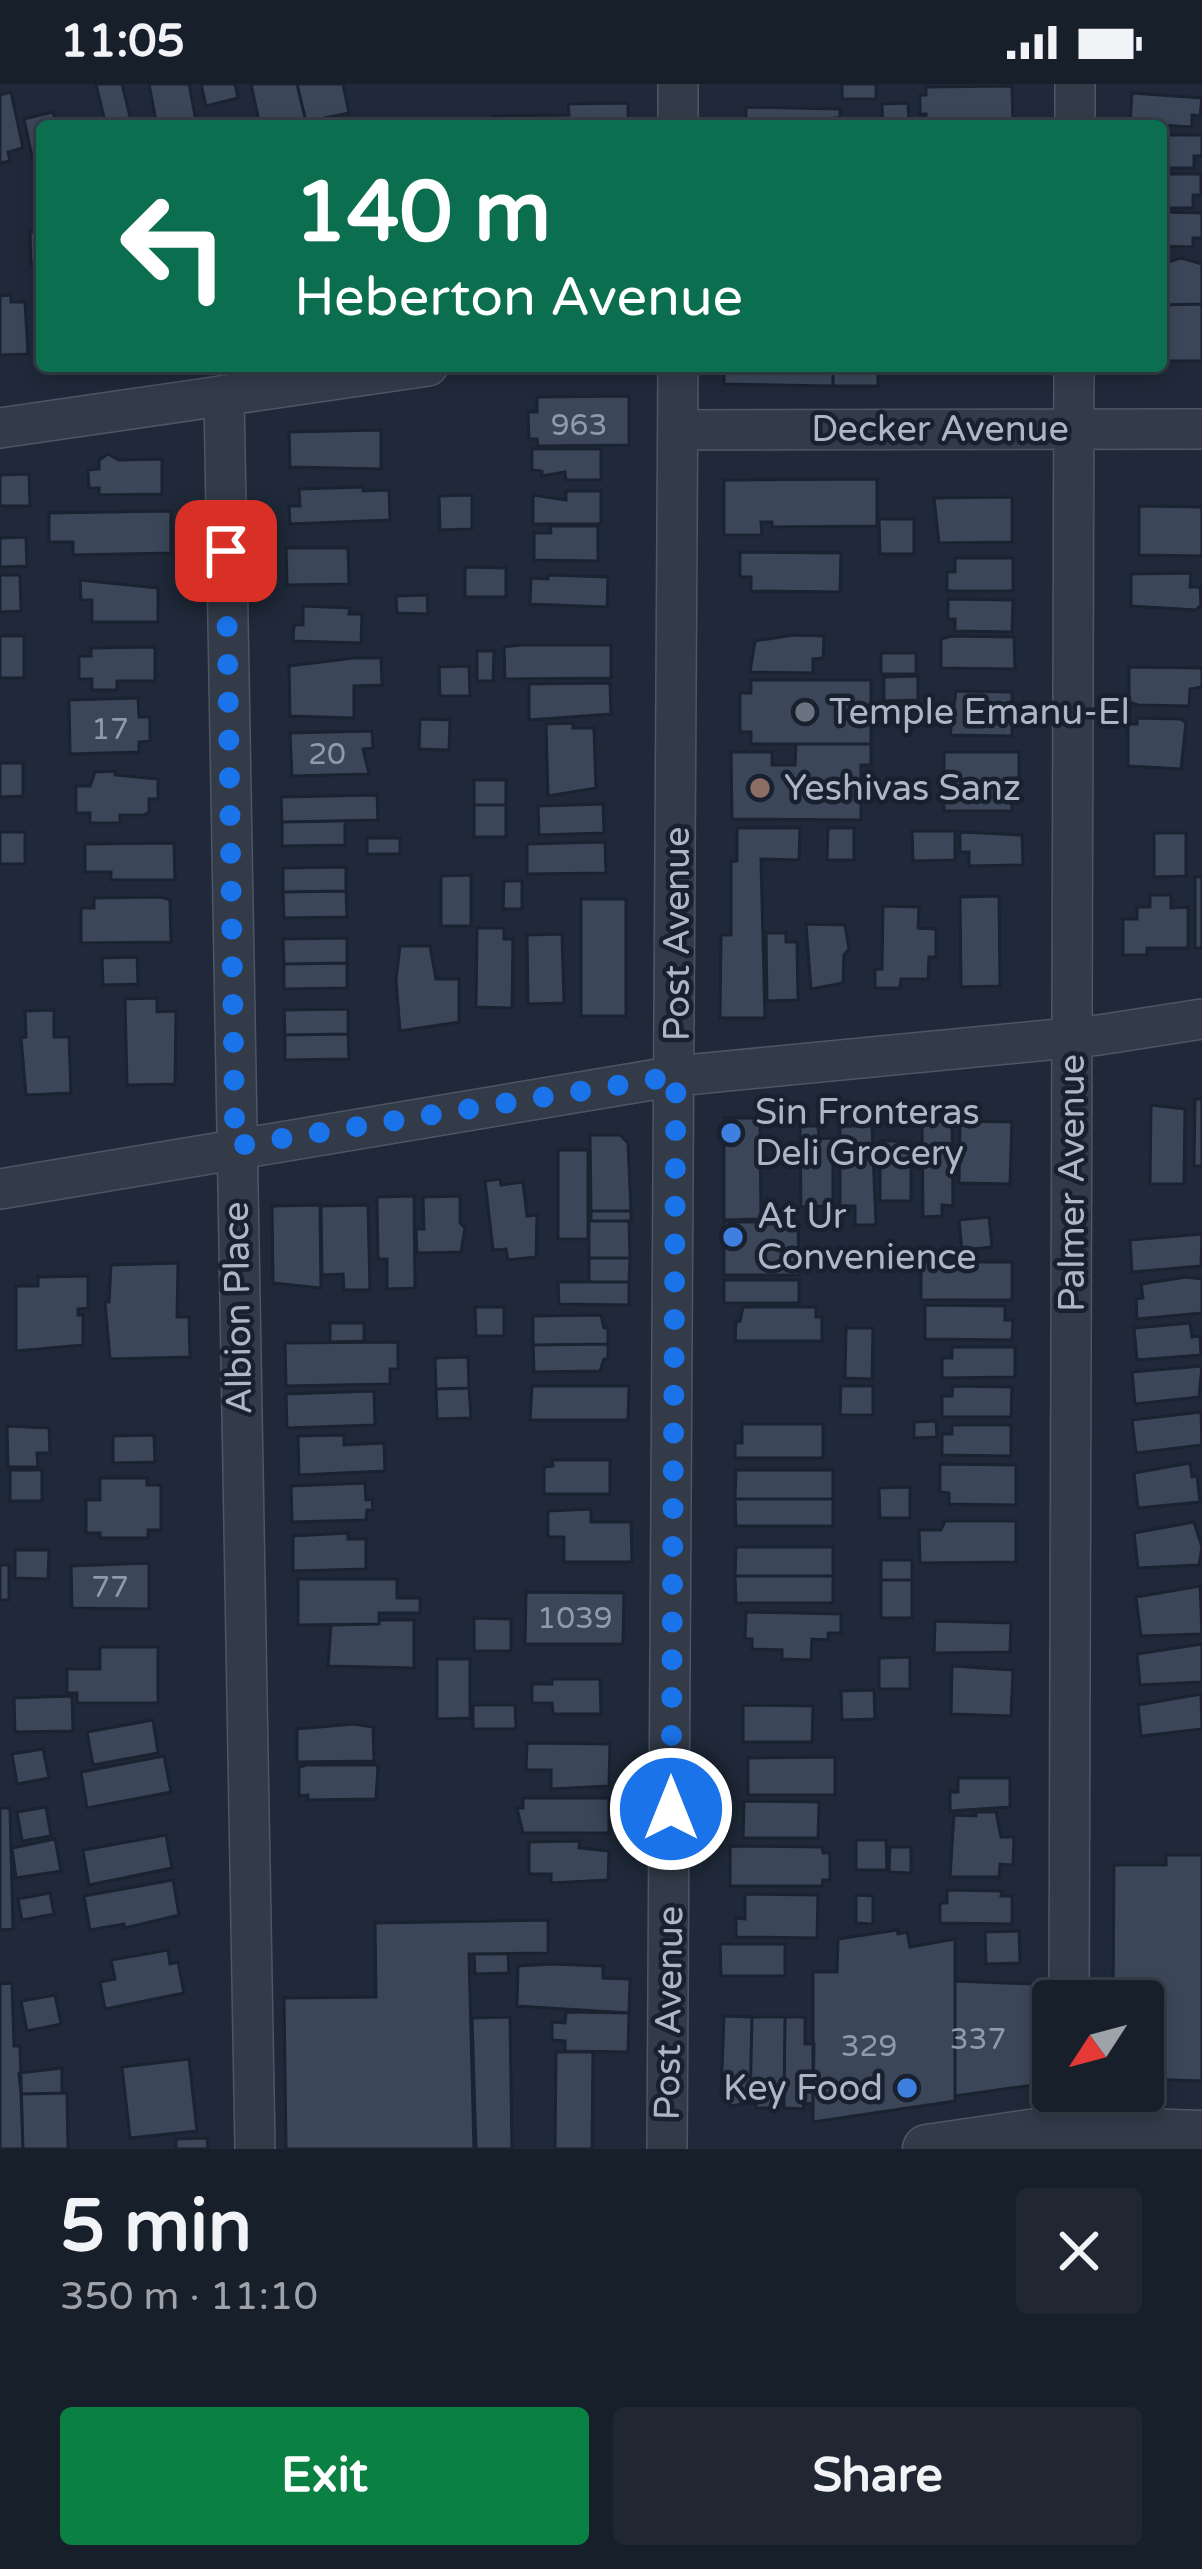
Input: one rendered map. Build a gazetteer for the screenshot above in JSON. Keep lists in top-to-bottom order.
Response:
{
  "streets": {
    "street": [
      "Decker Avenue",
      "Post Avenue",
      "Palmer Avenue",
      "Albion Place"
    ]
  },
  "crossings": [
    ["Decker Avenue", "Post Avenue"],
    ["Decker Avenue", "Palmer Avenue"]
  ],
  "places": [
    "Temple Emanu-El",
    "Yeshivas Sanz",
    "Sin Fronteras Deli Grocery",
    "At Ur Convenience",
    "Key Food"
  ],
  "house_numbers": [
    "963",
    "17",
    "20",
    "77",
    "1039",
    "337",
    "329"
  ],
  "north": "bottom left",
  "page": {
    "status": "11:05",
    "turn": ["140 m", "Heberton Avenue"],
    "heading": ["5 min", "350 m · 11:10"],
    "buttons": ["Exit", "Share"]
  }
}
